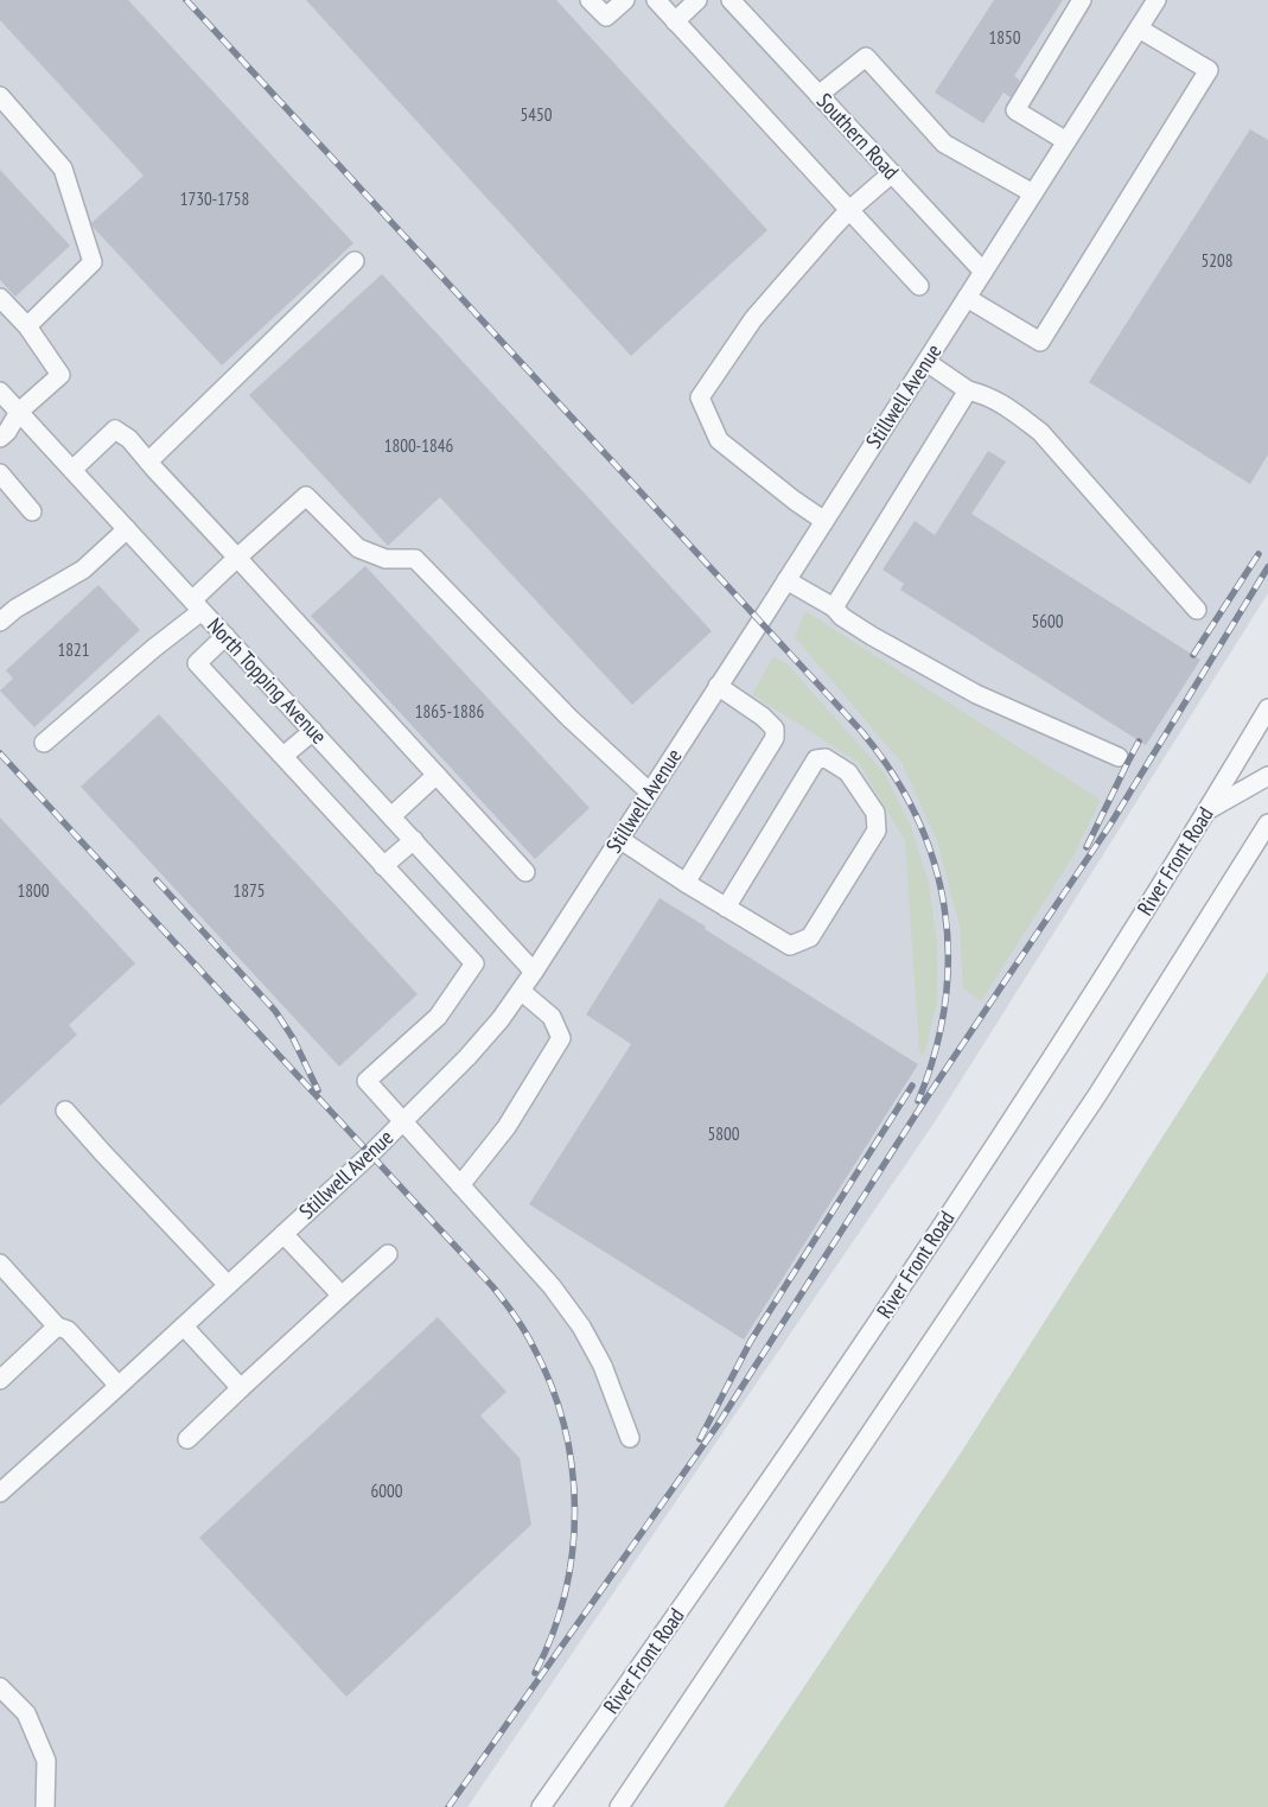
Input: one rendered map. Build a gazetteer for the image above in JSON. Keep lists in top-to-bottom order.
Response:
{
  "streets": {
    "street": [
      "Southern Road",
      "Stillwell Avenue",
      "North Topping Avenue",
      "River Front Road"
    ]
  },
  "crossings": [
    ["Southern Road", "Stillwell Avenue"],
    ["Stillwell Avenue", "North Topping Avenue"]
  ],
  "house_numbers": [
    "1850",
    "5450",
    "1730-1758",
    "5208",
    "1800-1846",
    "5600",
    "1821",
    "1865-1886",
    "1800",
    "1875",
    "5800",
    "6000"
  ]
}
